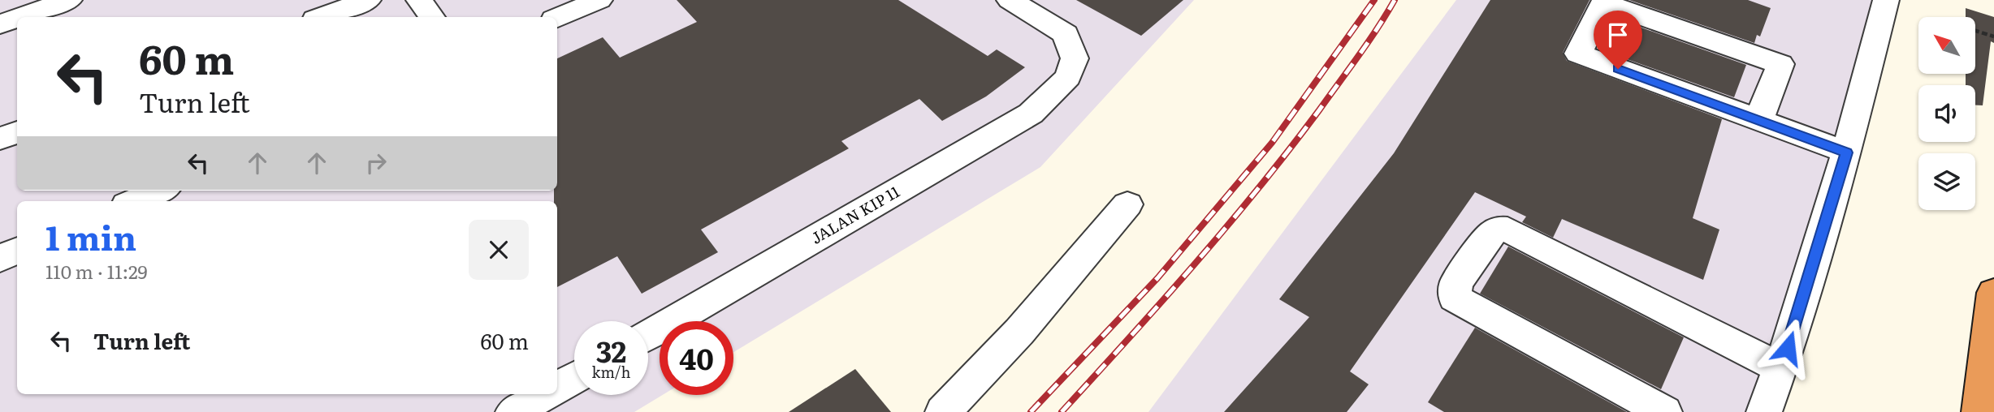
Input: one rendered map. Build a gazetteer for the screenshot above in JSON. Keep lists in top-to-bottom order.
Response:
{
  "streets": {
    "street": ["JALAN KIP 11"]
  },
  "north": "top left",
  "page": {
    "turn": ["60 m", "Turn left"],
    "heading": ["1 min", "110 m · 11:29"],
    "list": [
      {
        "name": "Turn left",
        "value": "60 m"
      }
    ],
    "speed": "32 km/h",
    "limit": "40"
  }
}
